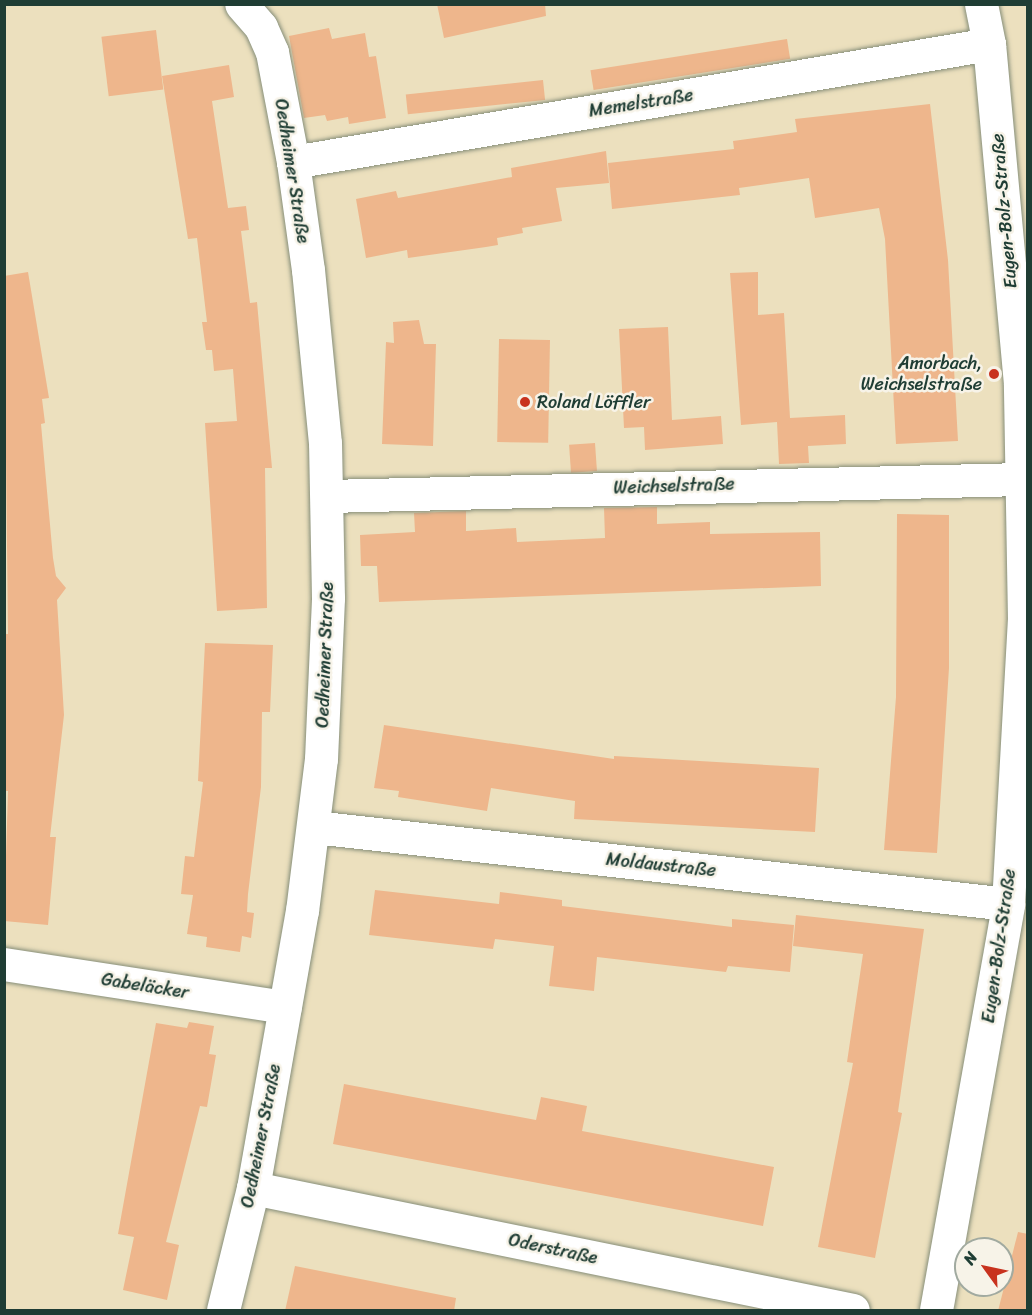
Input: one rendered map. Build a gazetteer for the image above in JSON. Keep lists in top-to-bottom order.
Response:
{
  "streets": {
    "street": [
      "Memelstraße",
      "Oedheimer Straße",
      "Eugen-Bolz-Straße",
      "Weichselstraße",
      "Moldaustraße",
      "Gabeläcker",
      "Oderstraße"
    ]
  },
  "crossings": [
    ["Memelstraße", "Oedheimer Straße"],
    ["Memelstraße", "Eugen-Bolz-Straße"],
    ["Oedheimer Straße", "Weichselstraße"],
    ["Oedheimer Straße", "Moldaustraße"],
    ["Oedheimer Straße", "Gabeläcker"],
    ["Oedheimer Straße", "Oderstraße"],
    ["Eugen-Bolz-Straße", "Weichselstraße"],
    ["Eugen-Bolz-Straße", "Moldaustraße"]
  ],
  "places": ["Amorbach, Weichselstraße", "Roland Löffler"],
  "north": "top left"
}
